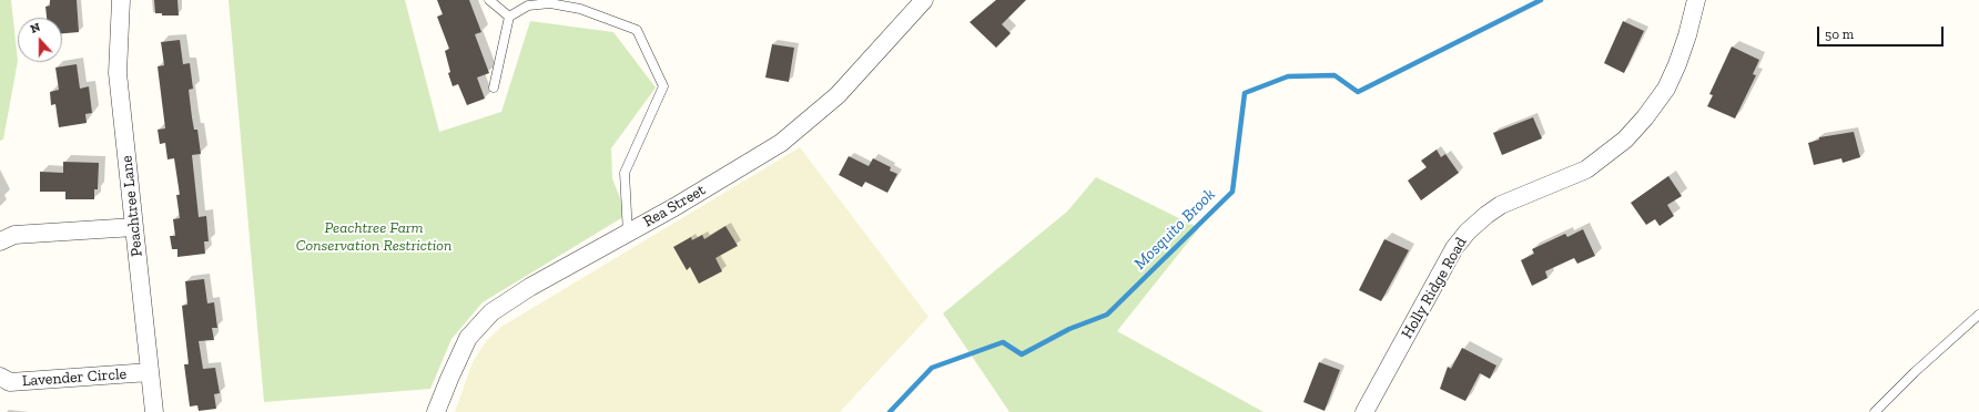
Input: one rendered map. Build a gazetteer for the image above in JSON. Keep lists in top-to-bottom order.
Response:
{
  "streets": {
    "street": [
      "Peachtree Lane",
      "Rea Street",
      "Holly Ridge Road",
      "Lavender Circle"
    ]
  },
  "crossings": [
    ["Peachtree Lane", "Lavender Circle"]
  ],
  "water": ["Mosquito Brook"],
  "parks": ["Peachtree Farm Conservation Restriction"],
  "scale_bar": "50 m",
  "north": "top"
}
